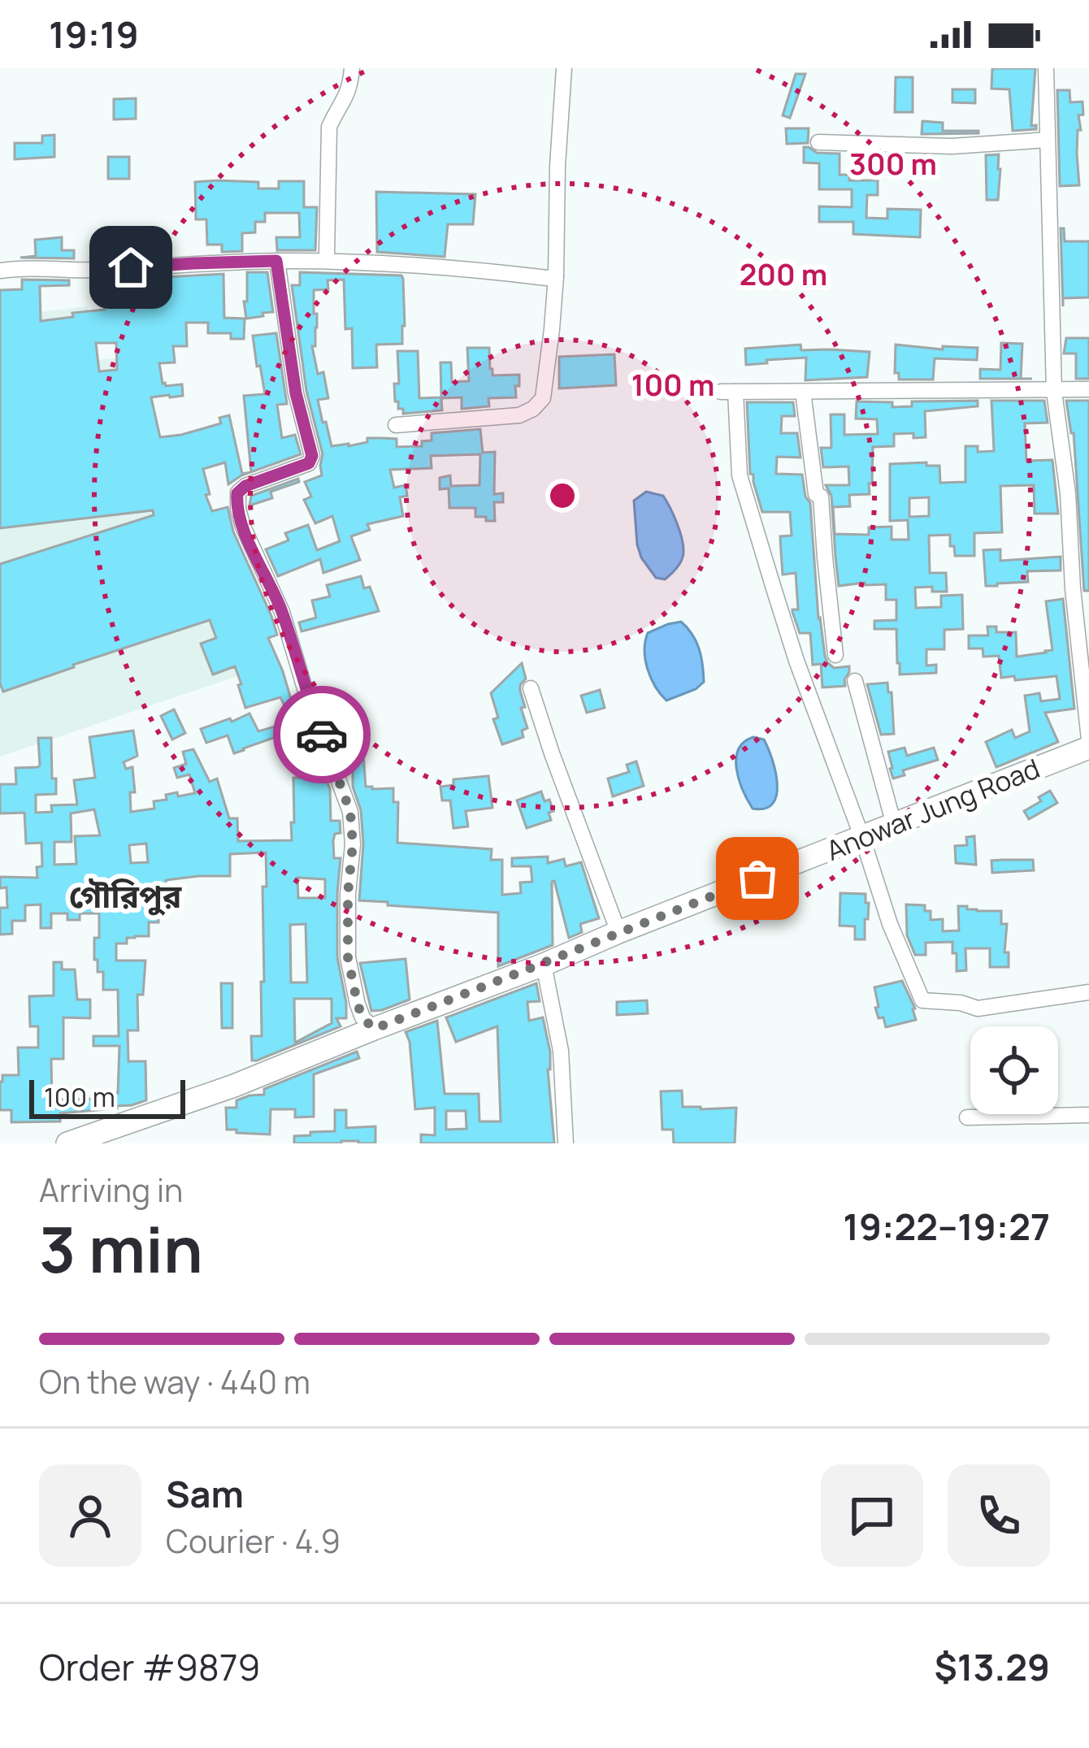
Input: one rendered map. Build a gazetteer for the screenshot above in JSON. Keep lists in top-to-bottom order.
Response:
{
  "streets": {
    "highway": ["Anowar Jung Road"]
  },
  "districts": ["গৌরিপুর"],
  "scale_bar": "100 m",
  "page": {
    "status": "19:19",
    "scale": "100 m",
    "heading": ["3 min", "Arriving in", "19:22–19:27"],
    "panel": [
      "Sam",
      "Courier · 4.9",
      "Order #9879",
      "$13.29"
    ],
    "bar": "On the way · 440 m"
  },
  "rings": ["300 m", "200 m", "100 m"]
}
